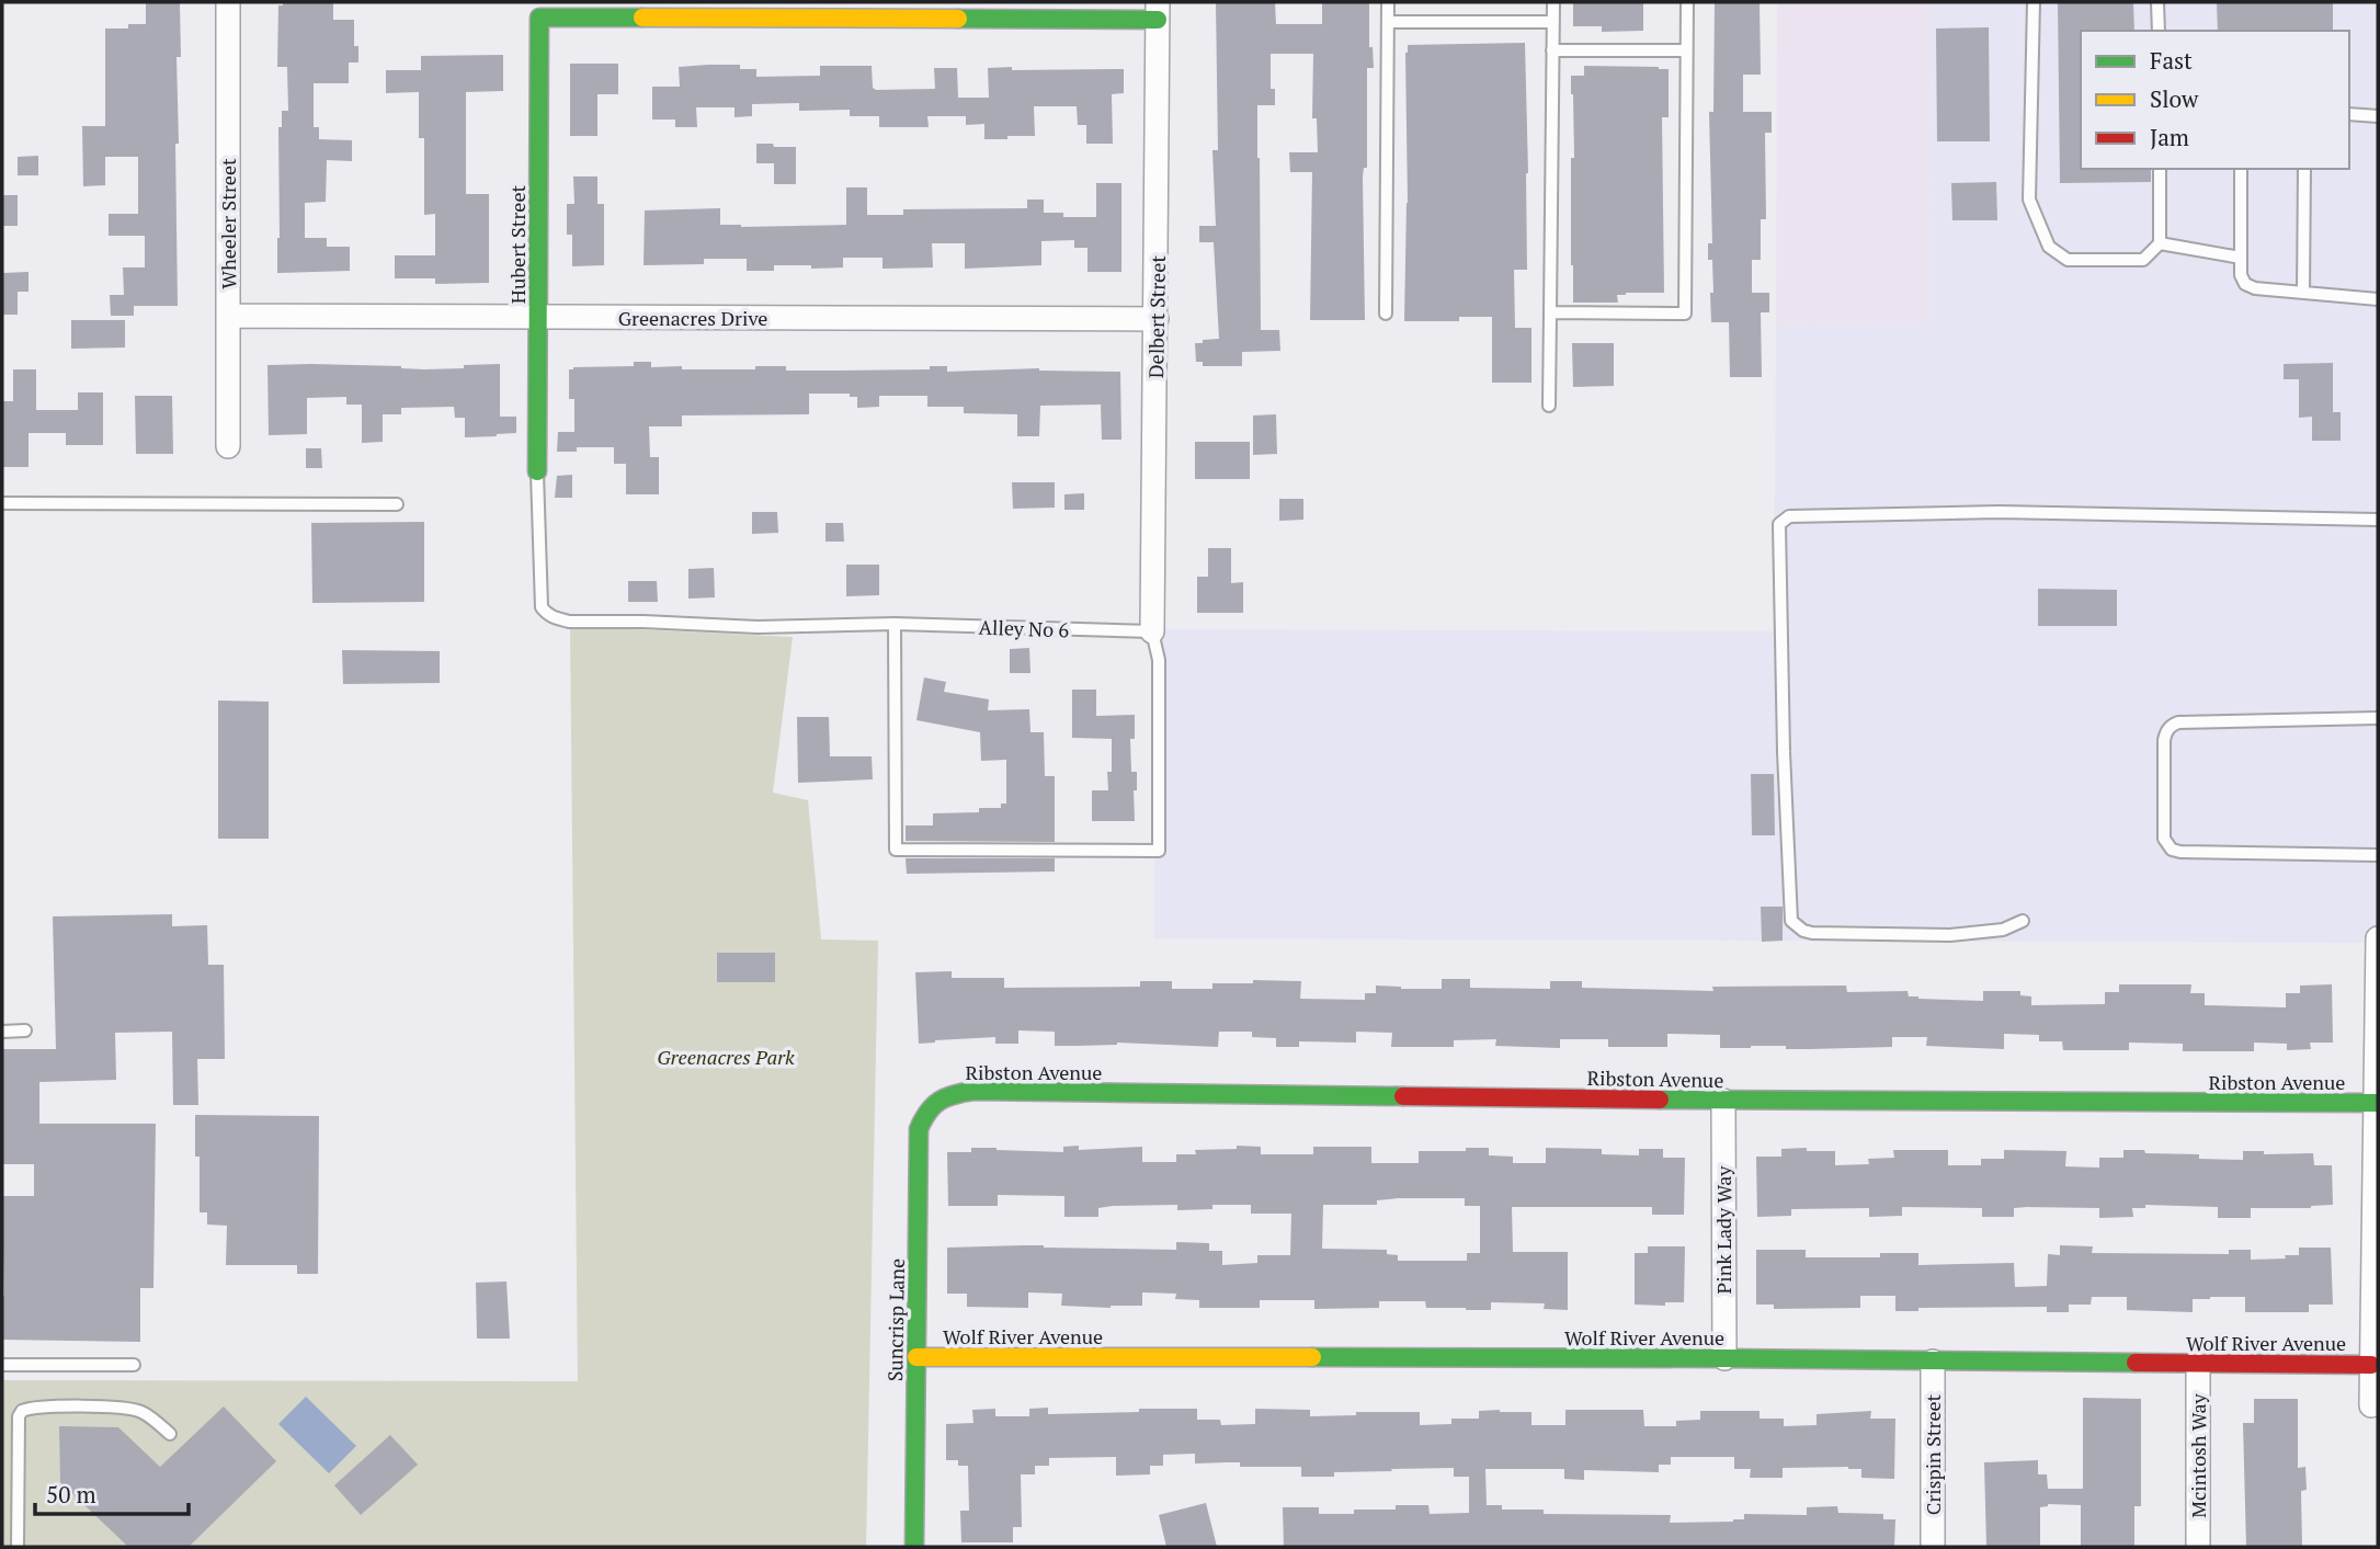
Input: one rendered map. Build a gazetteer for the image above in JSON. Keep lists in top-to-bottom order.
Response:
{
  "streets": {
    "street": [
      "Wheeler Street",
      "Hubert Street",
      "Delbert Street",
      "Greenacres Drive",
      "Ribston Avenue",
      "Pink Lady Way",
      "Suncrisp Lane",
      "Wolf River Avenue",
      "Crispin Street",
      "Mcintosh Way"
    ],
    "lane": ["Alley No 6"]
  },
  "crossings": [
    ["Wheeler Street", "Greenacres Drive"],
    ["Hubert Street", "Delbert Street"],
    ["Hubert Street", "Greenacres Drive"],
    ["Hubert Street", "Alley No 6"],
    ["Delbert Street", "Greenacres Drive"],
    ["Delbert Street", "Alley No 6"],
    ["Ribston Avenue", "Pink Lady Way"],
    ["Ribston Avenue", "Suncrisp Lane"],
    ["Pink Lady Way", "Wolf River Avenue"],
    ["Suncrisp Lane", "Wolf River Avenue"],
    ["Wolf River Avenue", "Crispin Street"],
    ["Wolf River Avenue", "Mcintosh Way"]
  ],
  "parks": ["Greenacres Park"],
  "legend": ["Fast", "Slow", "Jam"],
  "scale_bar": "50 m"
}
